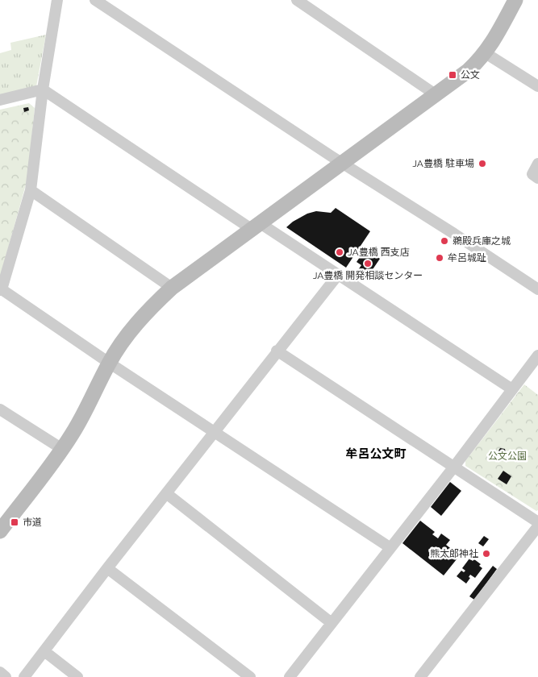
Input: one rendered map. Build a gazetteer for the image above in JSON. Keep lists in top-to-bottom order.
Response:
{
  "districts": ["牟呂公文町"],
  "parks": ["公文公園"],
  "places": {
    "transit": ["公文", "市道"],
    "other": [
      "JA豊橋 駐車場",
      "鵜殿兵庫之城",
      "JA豊橋 西支店",
      "牟呂城趾",
      "JA豊橋 開発相談センター",
      "熊太郎神社"
    ]
  }
}
